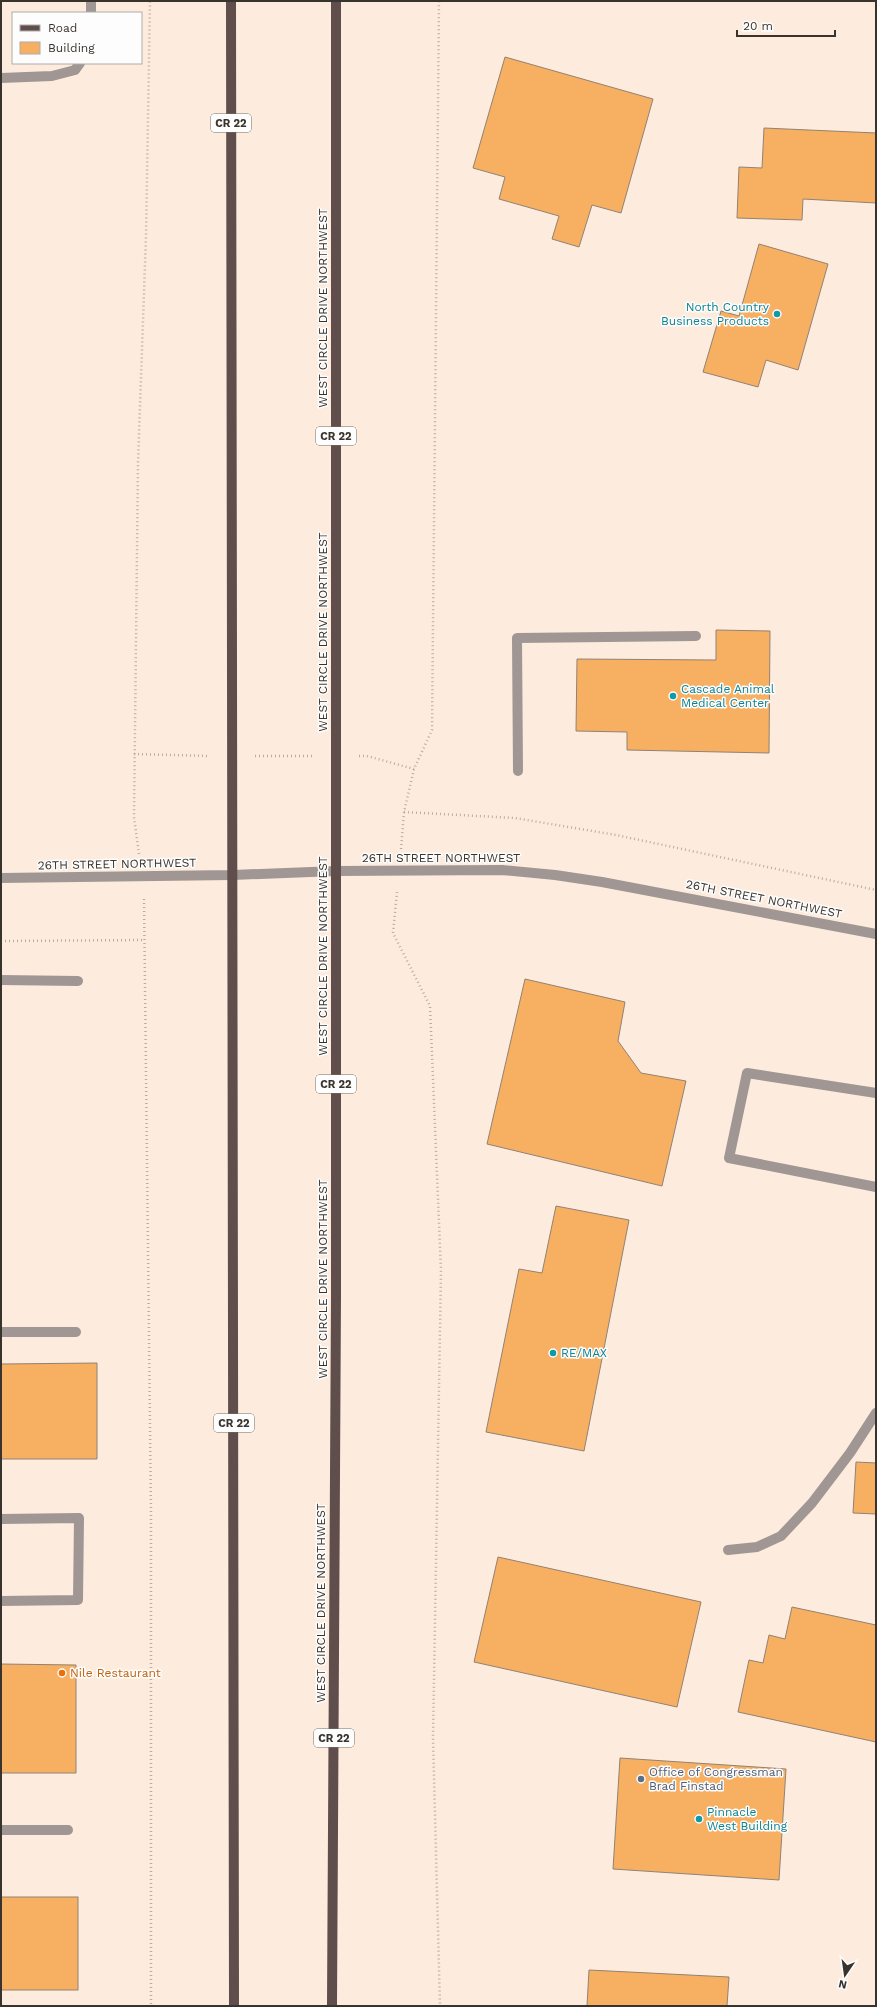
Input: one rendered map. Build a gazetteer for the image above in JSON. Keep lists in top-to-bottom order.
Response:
{
  "streets": {
    "main road": ["CR 22", "WEST CIRCLE DRIVE NORTHWEST"],
    "street": ["26TH STREET NORTHWEST"]
  },
  "crossings": [
    ["CR 22", "26TH STREET NORTHWEST"],
    ["WEST CIRCLE DRIVE NORTHWEST", "26TH STREET NORTHWEST"]
  ],
  "places": [
    "North Country Business Products",
    "Cascade Animal Medical Center",
    "RE/MAX",
    "Nile Restaurant",
    "Office of Congressman Brad Finstad",
    "Pinnacle West Building"
  ],
  "legend": ["Road", "Building"],
  "scale_bar": "20 m",
  "north": "bottom"
}
